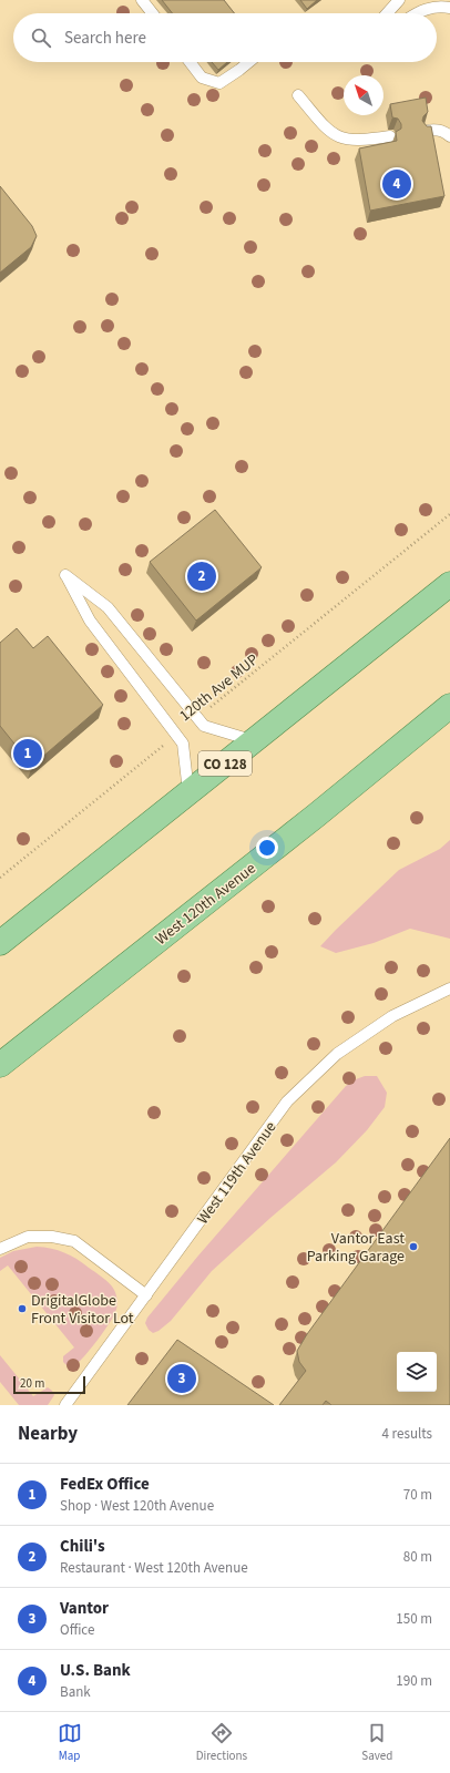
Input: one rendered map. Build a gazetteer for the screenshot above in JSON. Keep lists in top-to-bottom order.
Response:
{
  "streets": {
    "main road": ["CO 128", "West 120th Avenue"],
    "lane": ["West 119th Avenue"],
    "path": ["120th Ave MUP"]
  },
  "places": ["Vantor East Parking Garage", "DrigitalGlobe Front Visitor Lot"],
  "scale_bar": "20 m",
  "north": "top left",
  "page": {
    "search": "Search here",
    "pins": [
      "4",
      "2",
      "1",
      "3"
    ],
    "scale": "20 m",
    "heading": ["Nearby", "4 results"],
    "list": [
      {
        "mark": "1",
        "name": "FedEx Office",
        "note": "Shop · West 120th Avenue",
        "value": "70 m"
      },
      {
        "mark": "2",
        "name": "Chili's",
        "note": "Restaurant · West 120th Avenue",
        "value": "80 m"
      },
      {
        "mark": "3",
        "name": "Vantor",
        "note": "Office",
        "value": "150 m"
      },
      {
        "mark": "4",
        "name": "U.S. Bank",
        "note": "Bank",
        "value": "190 m"
      }
    ],
    "nav": ["Map", "Directions", "Saved"]
  }
}
